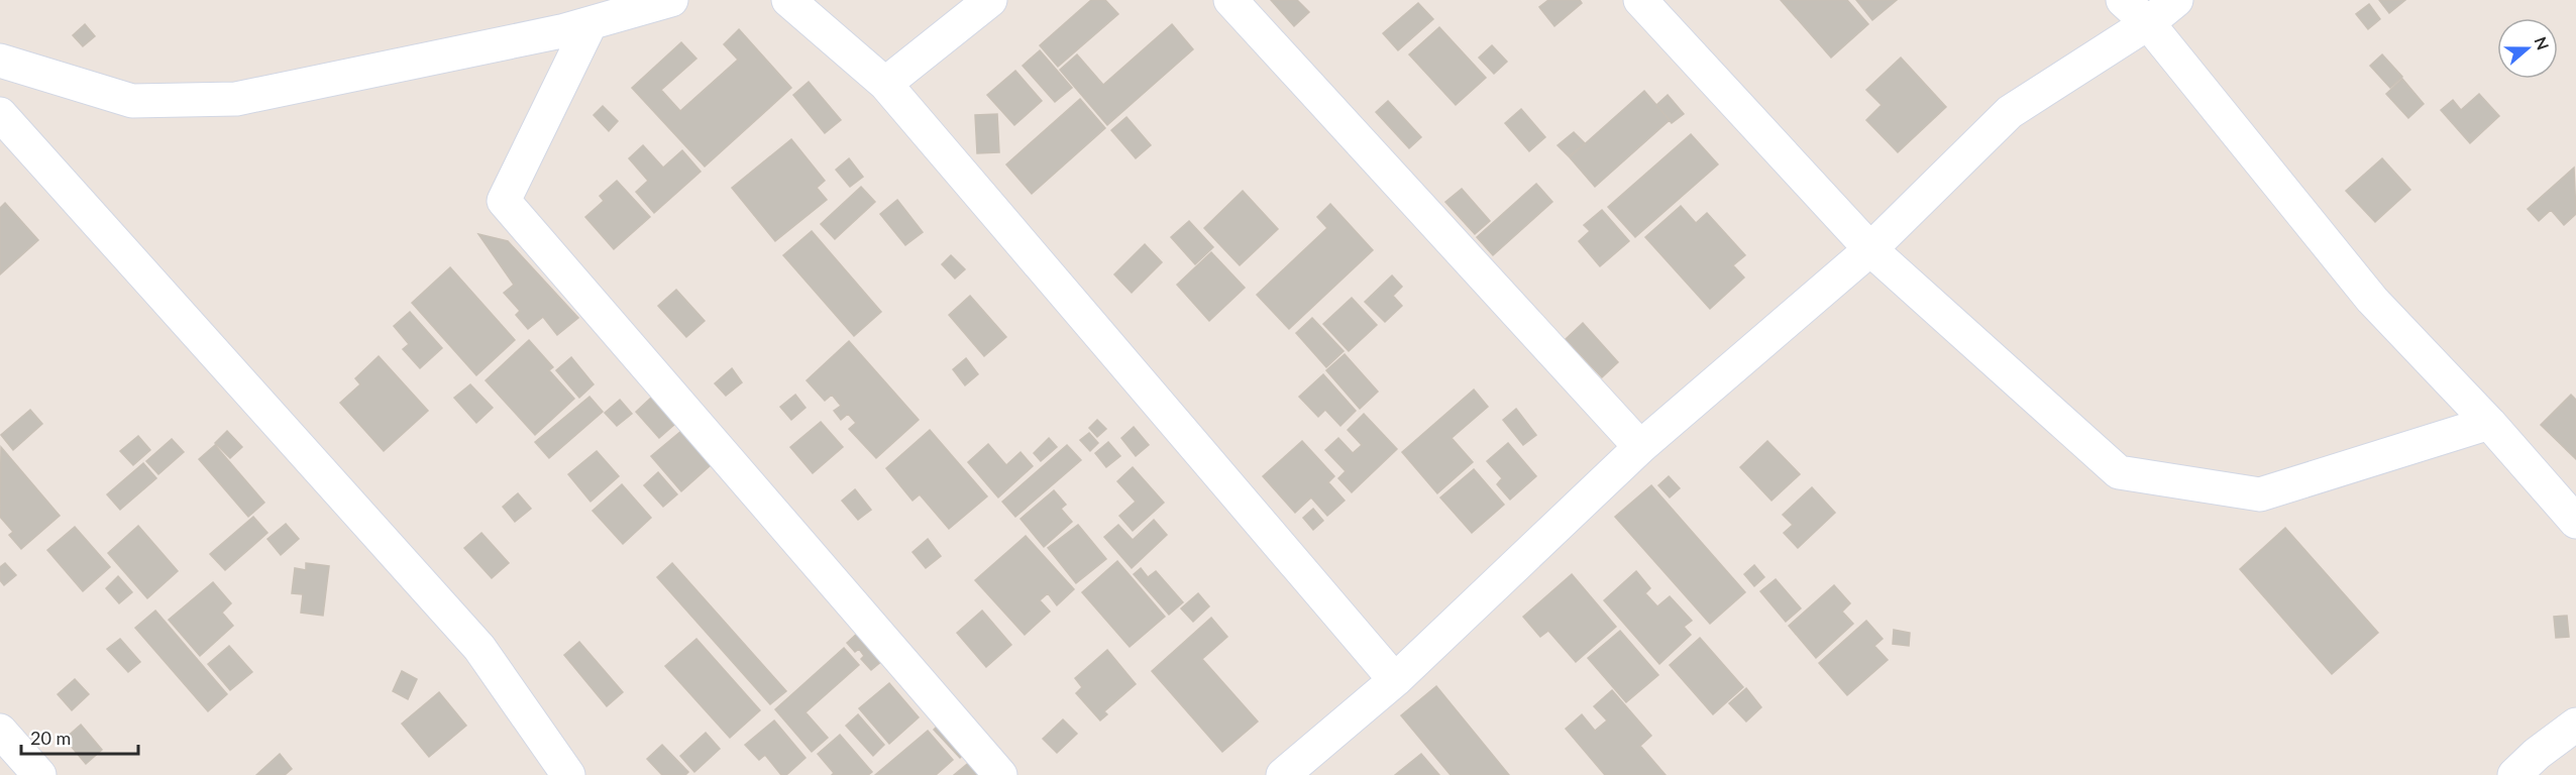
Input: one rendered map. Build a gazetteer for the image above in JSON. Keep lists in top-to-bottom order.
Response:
{
  "scale_bar": "20 m",
  "north": "right"
}
